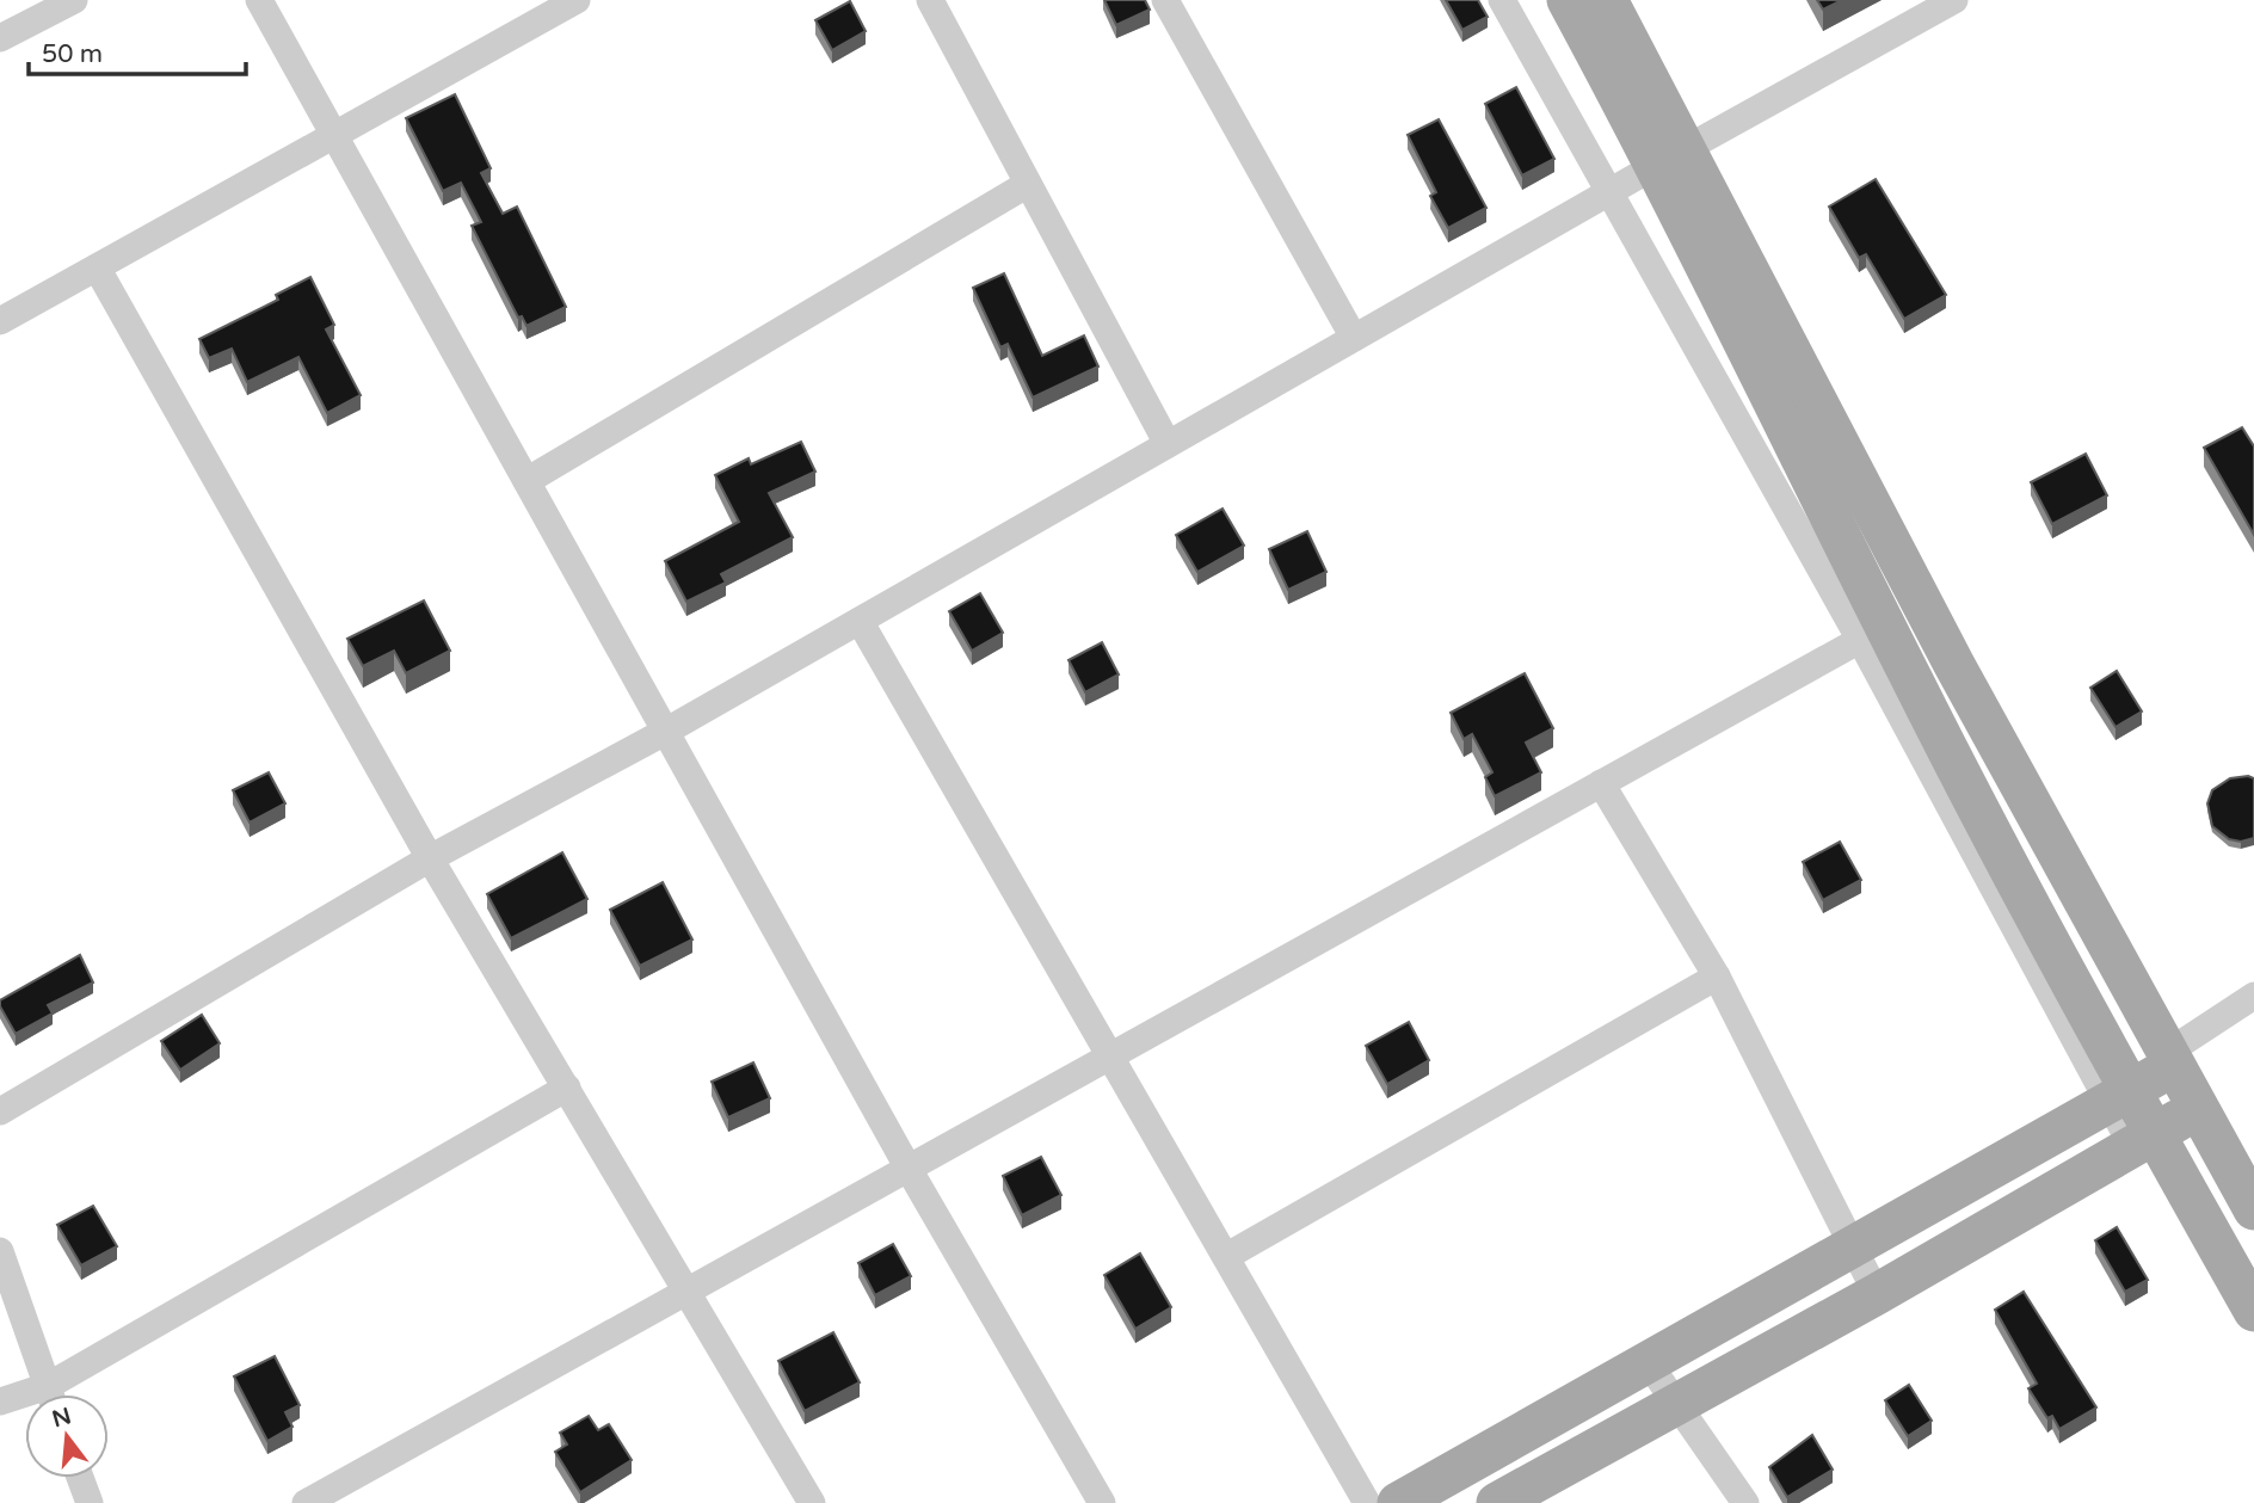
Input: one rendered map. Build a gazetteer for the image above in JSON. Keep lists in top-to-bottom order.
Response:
{
  "scale_bar": "50 m",
  "north": "top"
}
